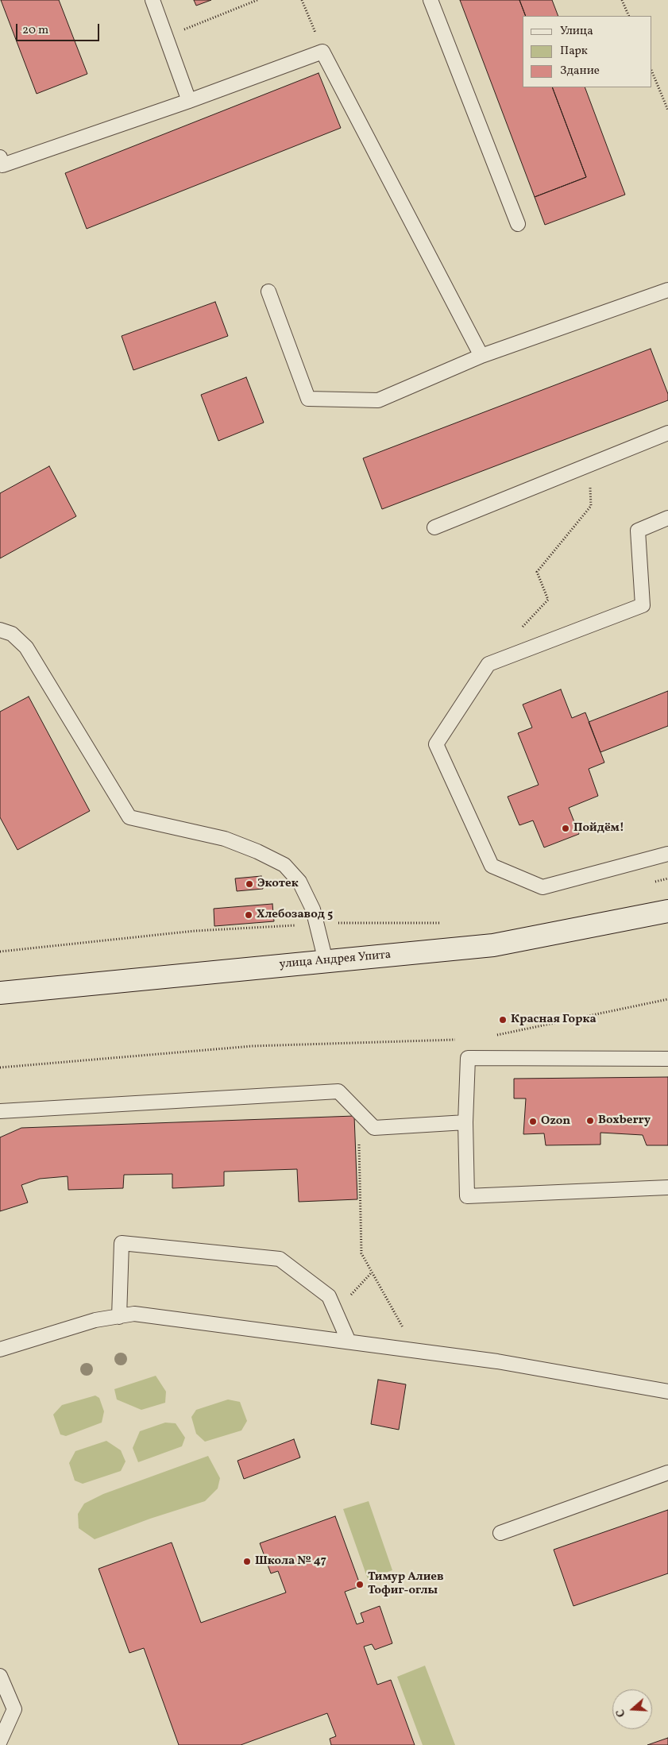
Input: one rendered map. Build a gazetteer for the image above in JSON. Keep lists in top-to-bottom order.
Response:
{
  "streets": {
    "main road": ["улица Андрея Упита"]
  },
  "places": [
    "Пойдём!",
    "Экотек",
    "Хлебозавод 5",
    "Красная Горка",
    "Boxberry",
    "Ozon",
    "Школа № 47",
    "Тимур Алиев Тофиг-оглы"
  ],
  "legend": ["Улица", "Парк", "Здание"],
  "scale_bar": "20 m",
  "north": "left"
}
